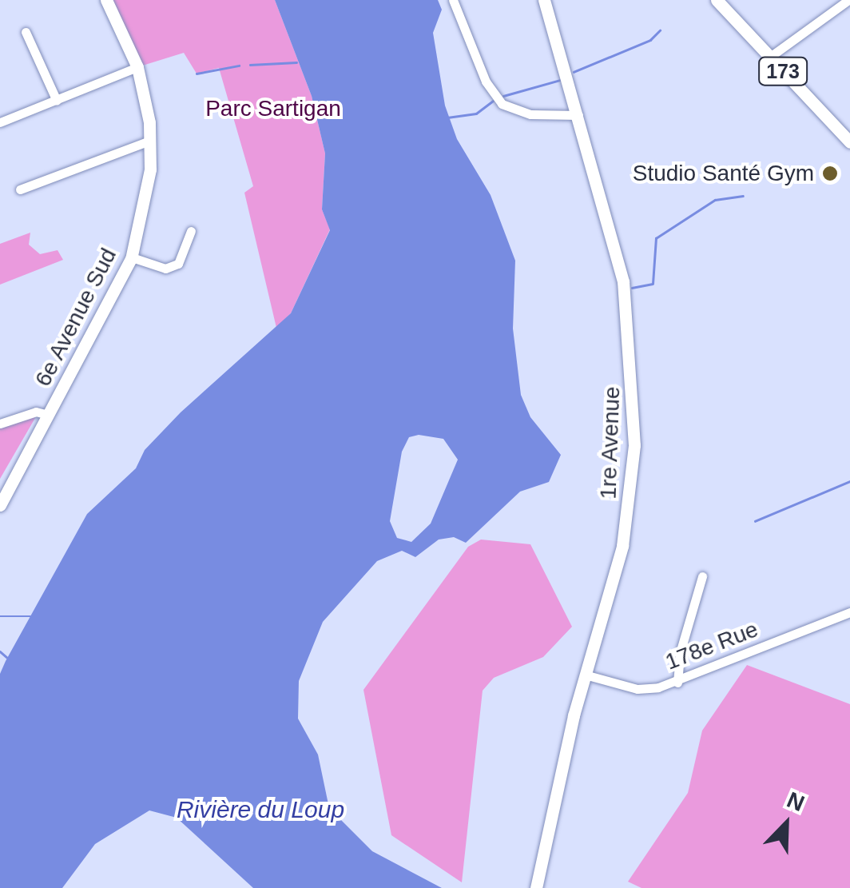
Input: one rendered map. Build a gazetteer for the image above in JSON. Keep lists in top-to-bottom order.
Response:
{
  "streets": {
    "main road": ["173", "6e Avenue Sud", "1re Avenue"],
    "street": ["178e Rue"]
  },
  "crossings": [
    ["1re Avenue", "178e Rue"]
  ],
  "water": ["Rivière du Loup"],
  "parks": ["Parc Sartigan"],
  "places": ["Studio Santé Gym"],
  "north": "top right"
}
